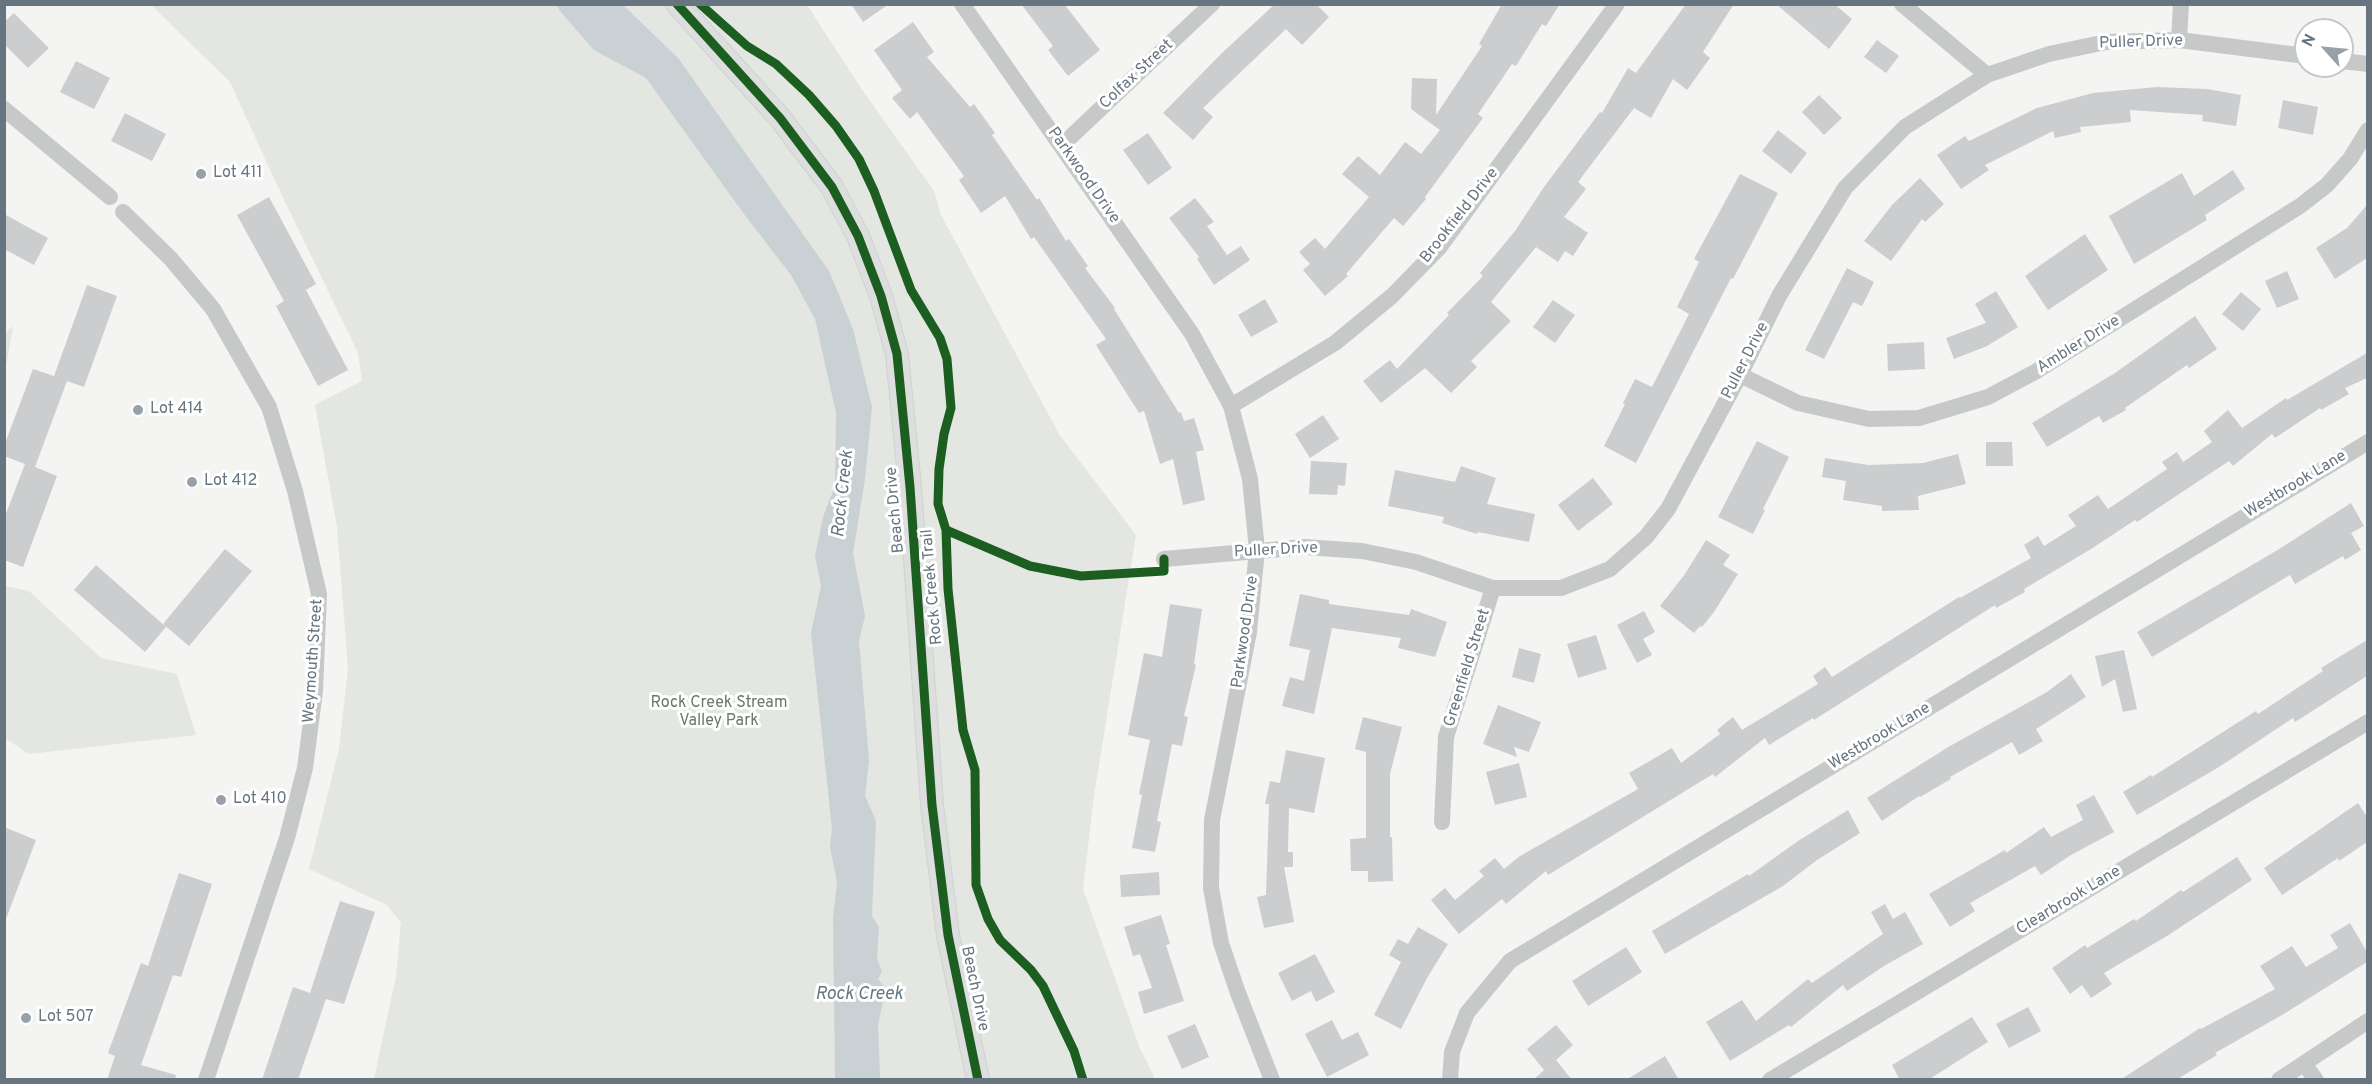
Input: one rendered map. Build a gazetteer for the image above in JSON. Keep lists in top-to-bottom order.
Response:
{
  "streets": {
    "street": [
      "Puller Drive",
      "Colfax Street",
      "Parkwood Drive",
      "Brookfield Drive",
      "Ambler Drive",
      "Westbrook Lane",
      "Beach Drive",
      "Weymouth Street",
      "Greenfield Street",
      "Clearbrook Lane"
    ],
    "cycle path": ["Rock Creek Trail"]
  },
  "crossings": [
    ["Puller Drive", "Parkwood Drive"],
    ["Puller Drive", "Ambler Drive"],
    ["Puller Drive", "Greenfield Street"],
    ["Colfax Street", "Parkwood Drive"],
    ["Parkwood Drive", "Brookfield Drive"]
  ],
  "water": ["Rock Creek"],
  "parks": ["Rock Creek Stream Valley Park"],
  "places": [
    "Lot 411",
    "Lot 414",
    "Lot 412",
    "Lot 410",
    "Lot 507"
  ],
  "north": "top left"
}
